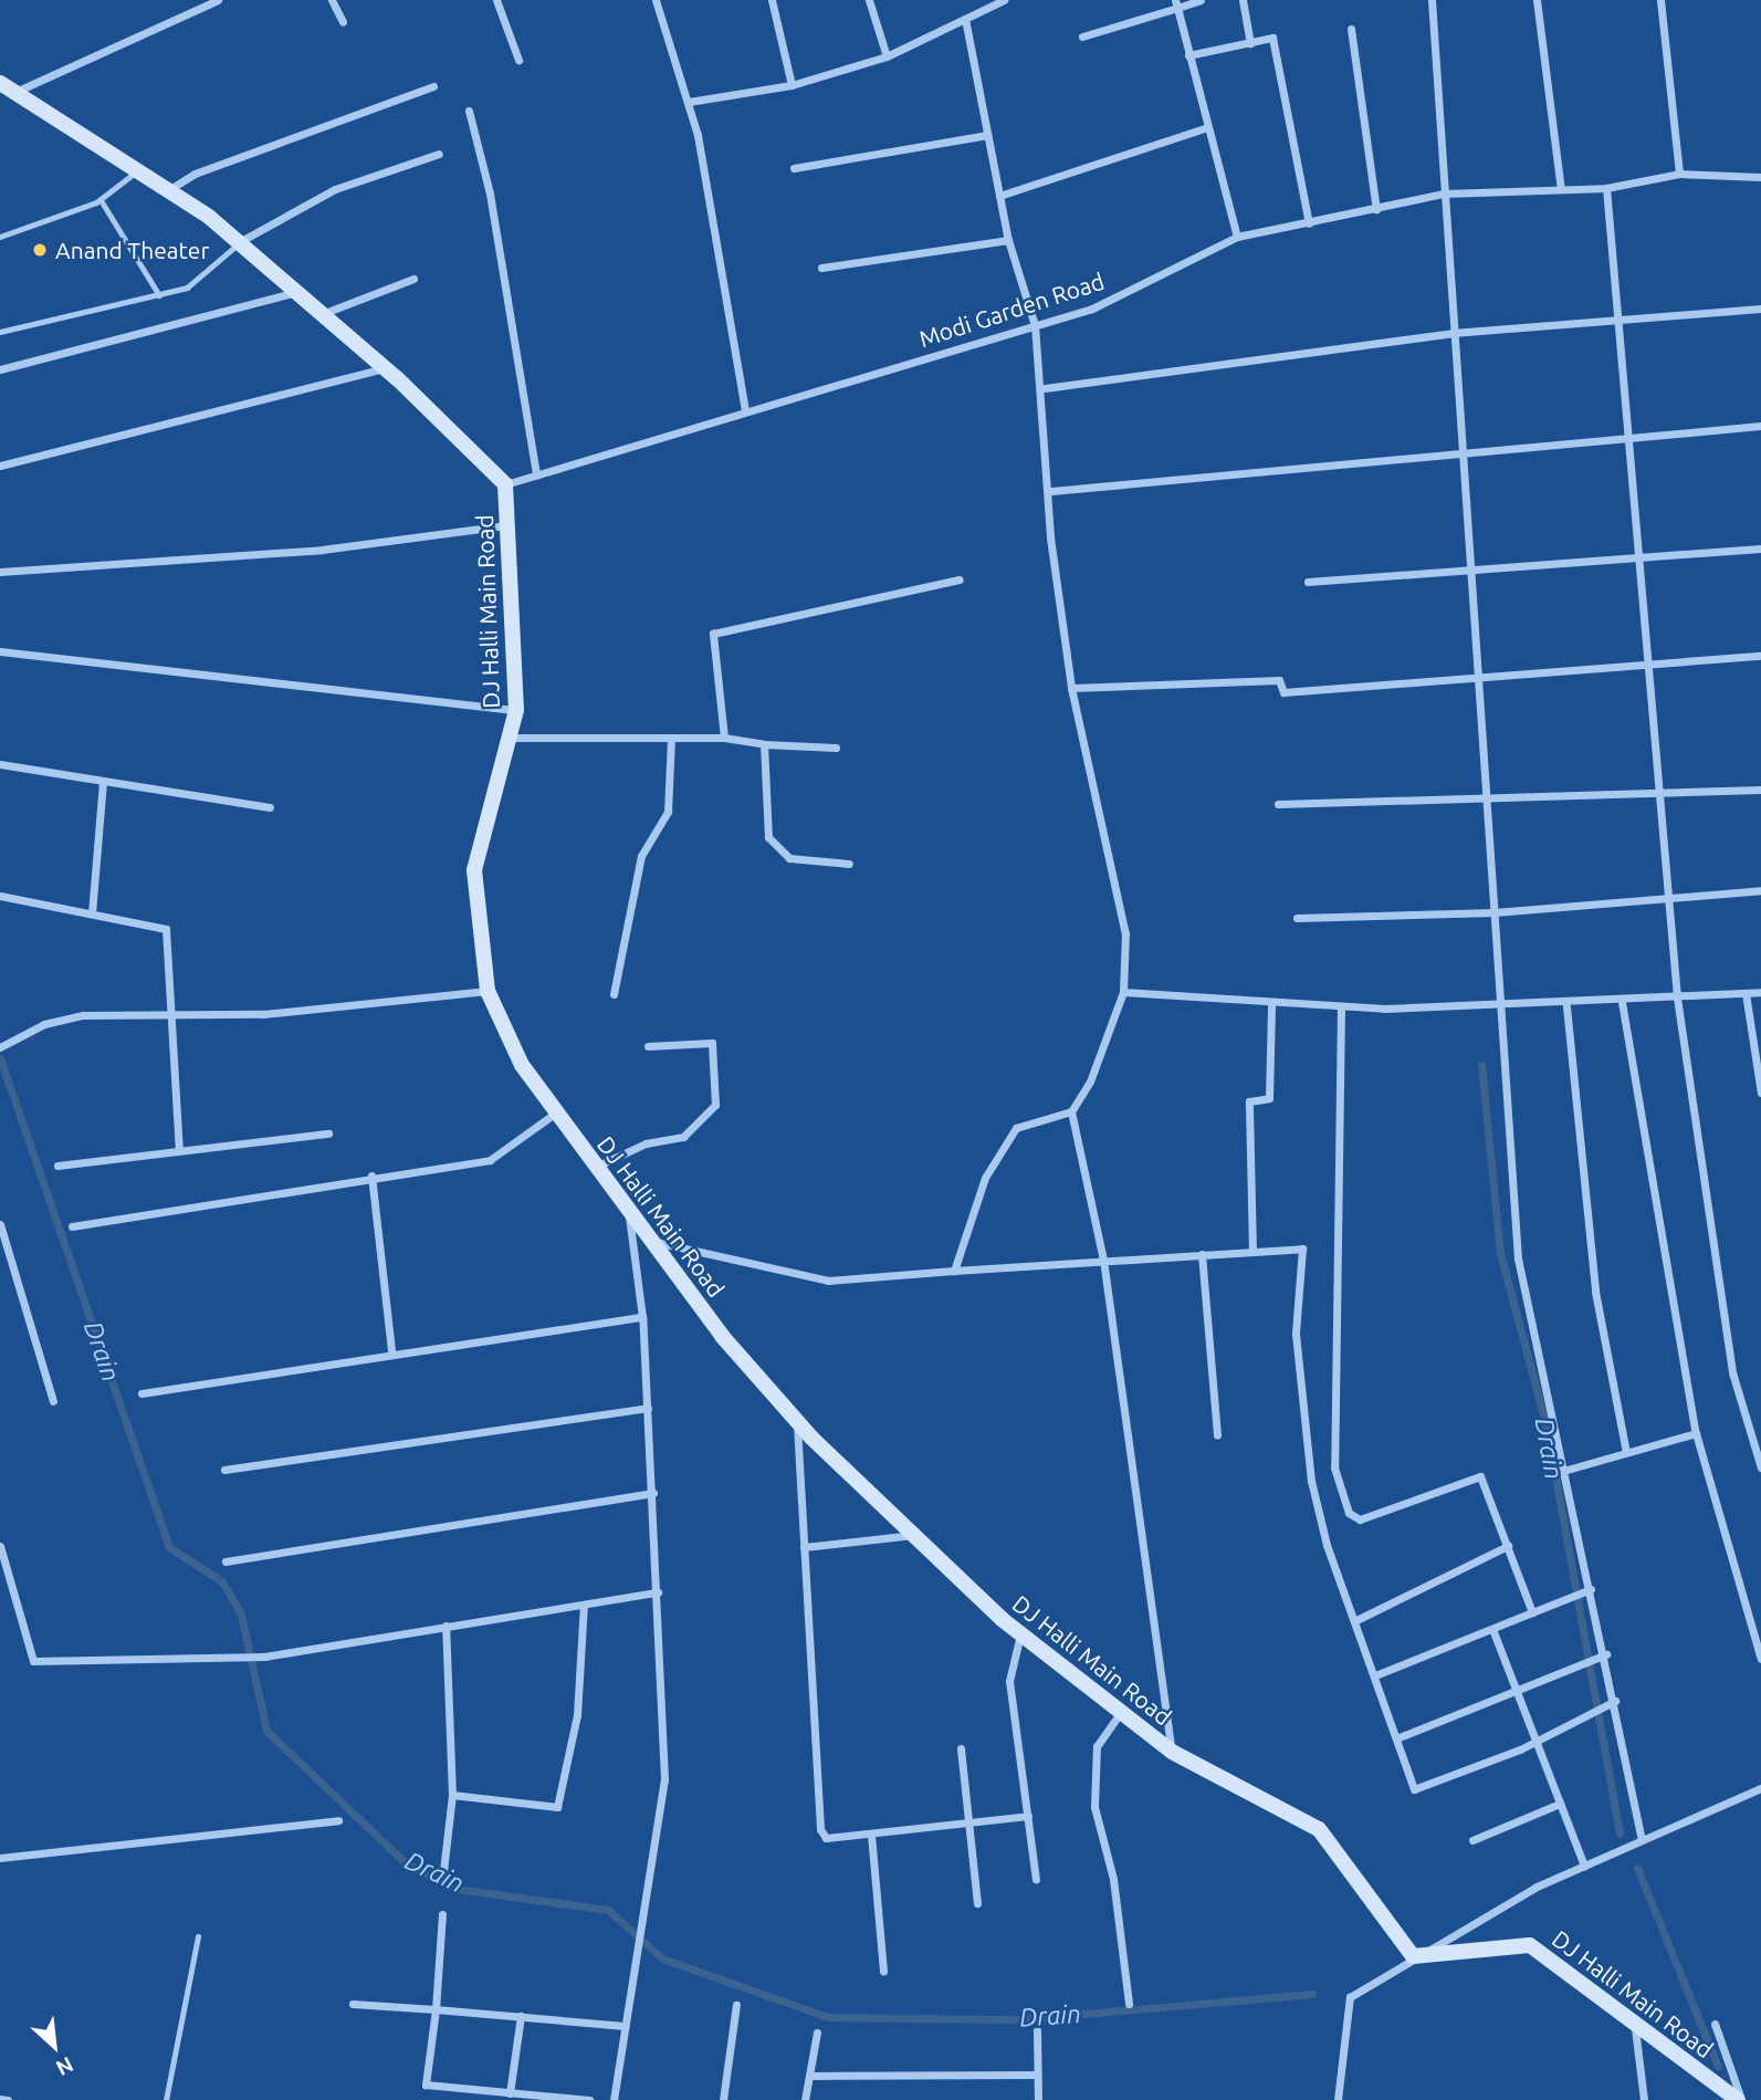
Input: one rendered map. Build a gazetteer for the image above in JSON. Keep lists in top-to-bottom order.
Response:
{
  "streets": {
    "street": ["Modi Garden Road", "DJ Halli Main Road"]
  },
  "crossings": [
    ["Modi Garden Road", "DJ Halli Main Road"]
  ],
  "water": ["Drain"],
  "places": ["Anand Theater"],
  "north": "bottom right"
}
